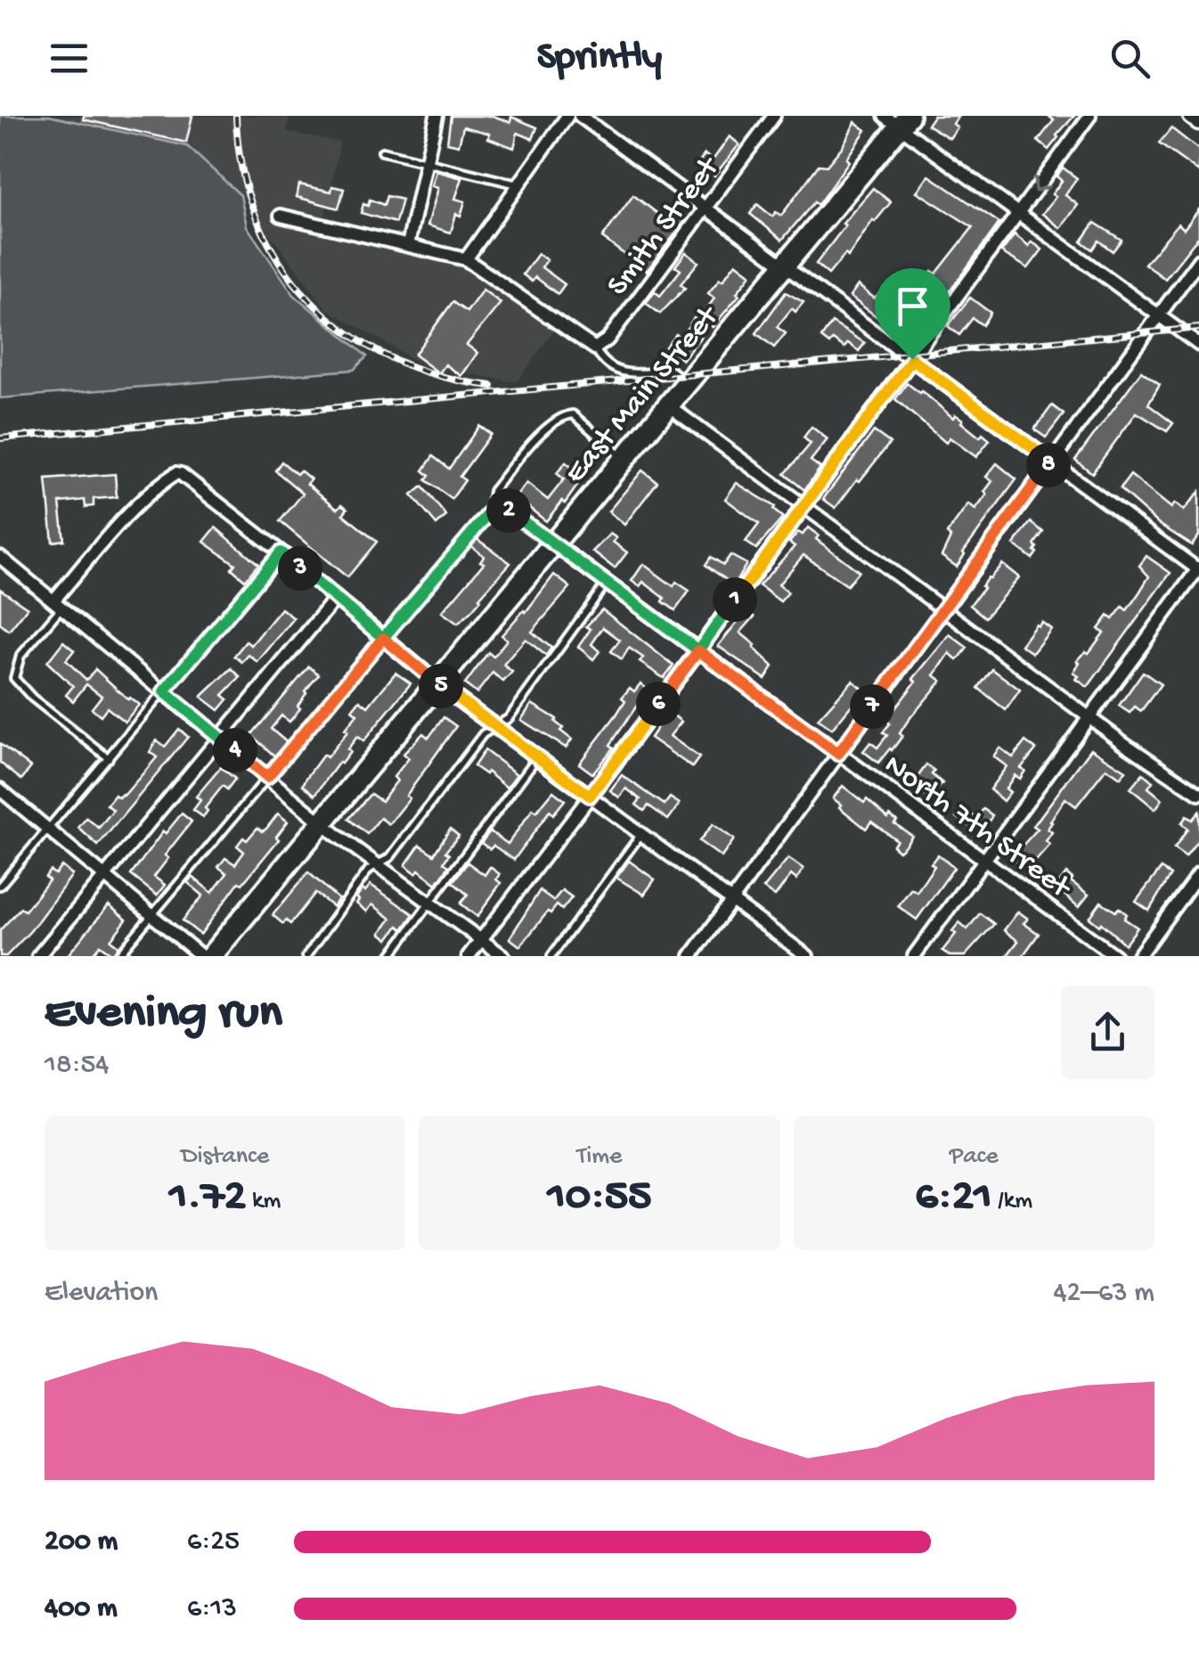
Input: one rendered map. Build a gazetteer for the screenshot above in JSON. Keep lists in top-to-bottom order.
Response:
{
  "streets": {
    "highway": ["East Main Street"],
    "street": ["Smith Street", "North 7th Street"]
  },
  "crossings": [
    ["East Main Street", "North 7th Street"]
  ],
  "page": {
    "header": "Sprintly",
    "pins": [
      "8",
      "2",
      "3",
      "1",
      "5",
      "6",
      "7",
      "4"
    ],
    "heading": ["Evening run", "18:54"],
    "stats": [
      ["Distance", "1.72 km"],
      ["Time", "10:55"],
      ["Pace", "6:21 /km"]
    ],
    "chart": ["Elevation", "42–63 m"],
    "list": [
      {
        "name": "200 m",
        "note": "6:25"
      },
      {
        "name": "400 m",
        "note": "6:13"
      }
    ]
  }
}
